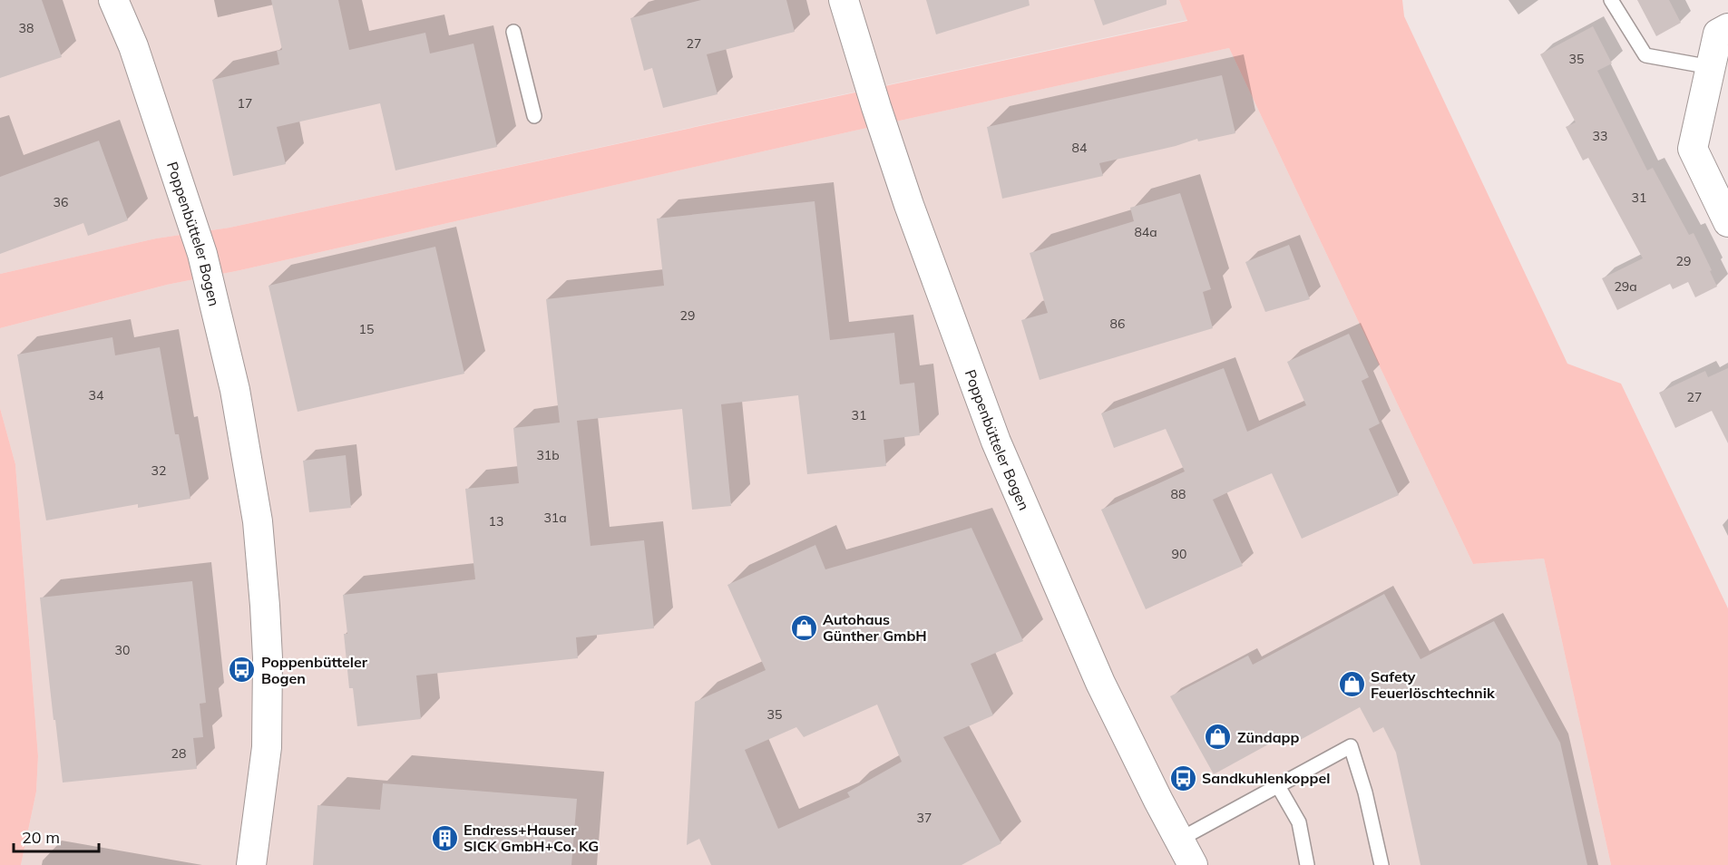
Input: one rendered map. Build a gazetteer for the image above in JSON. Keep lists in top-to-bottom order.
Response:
{
  "streets": {
    "street": ["Poppenbütteler Bogen"]
  },
  "places": {
    "shop": ["Autohaus Günther GmbH", "Safety Feuerlöschtechnik", "Zündapp"],
    "bus stop": ["Poppenbütteler Bogen", "Sandkuhlenkoppel"],
    "building": ["Endress+Hauser SICK GmbH+Co. KG"]
  },
  "house_numbers": [
    "38",
    "27",
    "35",
    "17",
    "33",
    "84",
    "31",
    "36",
    "84a",
    "29",
    "29a",
    "29",
    "86",
    "15",
    "34",
    "27",
    "31",
    "31b",
    "32",
    "88",
    "31a",
    "13",
    "90",
    "30",
    "35",
    "28",
    "37"
  ],
  "scale_bar": "20 m"
}
